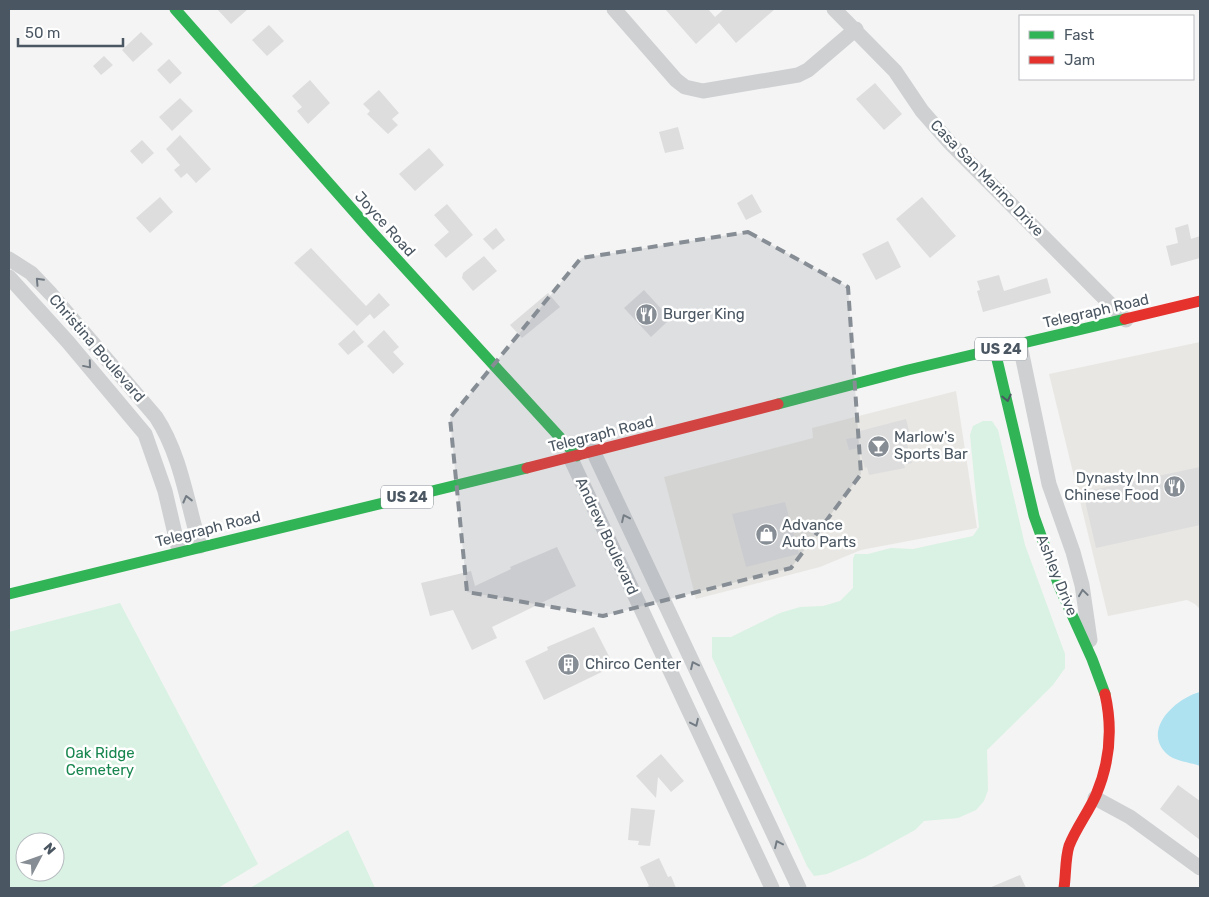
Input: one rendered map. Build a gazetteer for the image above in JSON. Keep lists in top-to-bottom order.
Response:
{
  "streets": {
    "main road": [
      "Joyce Road",
      "Telegraph Road",
      "US 24",
      "Ashley Drive"
    ],
    "street": ["Casa San Marino Drive", "Christina Boulevard", "Andrew Boulevard"]
  },
  "crossings": [
    ["Casa San Marino Drive", "Telegraph Road"],
    ["Joyce Road", "Telegraph Road"],
    ["Joyce Road", "Andrew Boulevard"],
    ["Telegraph Road", "Christina Boulevard"],
    ["Telegraph Road", "Andrew Boulevard"],
    ["Telegraph Road", "Ashley Drive"]
  ],
  "parks": ["Oak Ridge Cemetery"],
  "places": {
    "restaurant": ["Burger King", "Dynasty Inn Chinese Food"],
    "bar": ["Marlow's Sports Bar"],
    "shop": ["Advance Auto Parts"],
    "building": ["Chirco Center"]
  },
  "legend": ["Fast", "Jam"],
  "scale_bar": "50 m",
  "north": "top right"
}
